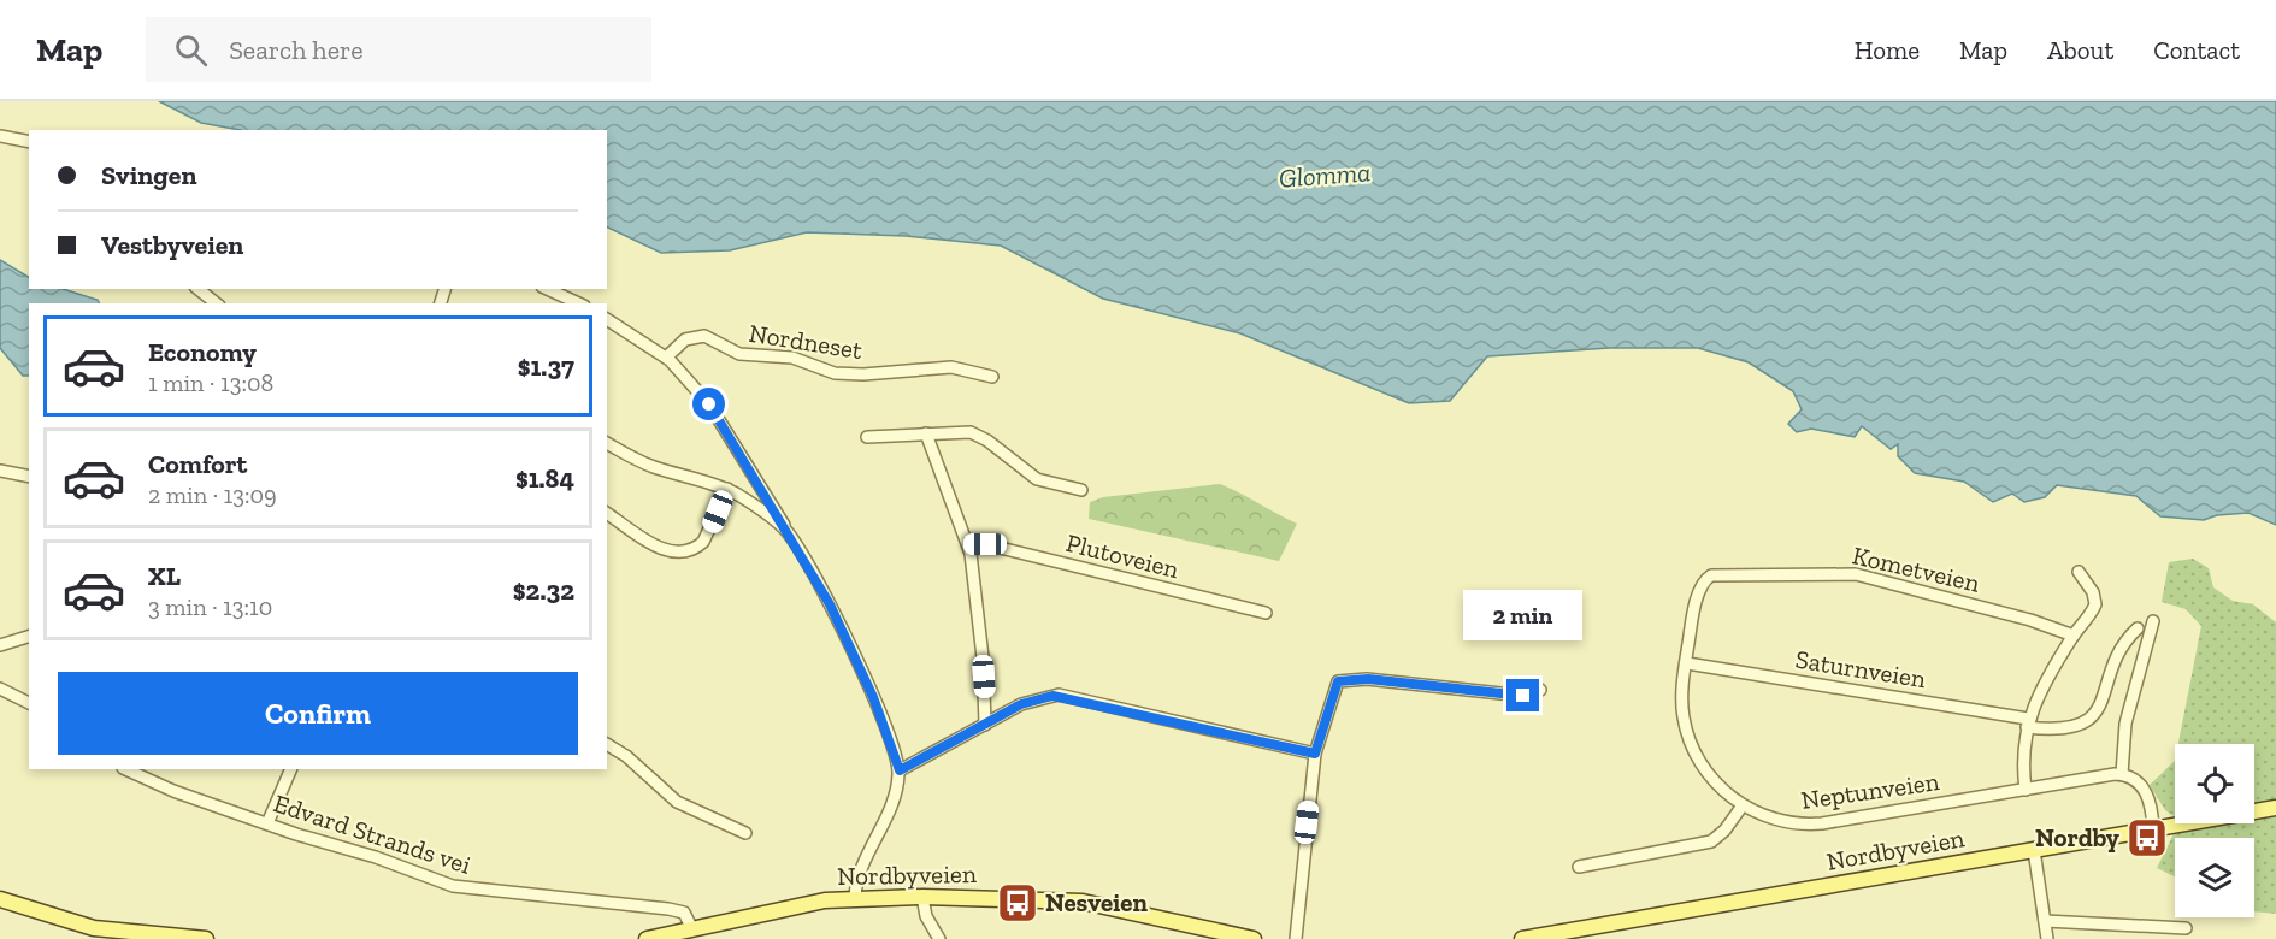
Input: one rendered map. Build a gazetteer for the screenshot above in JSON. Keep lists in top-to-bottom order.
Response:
{
  "streets": {
    "main road": ["Nordbyveien"],
    "street": [
      "Nordneset",
      "Plutoveien",
      "Kometveien",
      "Saturnveien",
      "Neptunveien",
      "Edvard Strands vei"
    ]
  },
  "crossings": [
    ["Kometveien", "Neptunveien"],
    ["Saturnveien", "Neptunveien"],
    ["Edvard Strands vei", "Nordbyveien"]
  ],
  "water": ["Glomma"],
  "places": {
    "bus stop": ["Nordby", "Nesveien"]
  },
  "page": {
    "header": "Map",
    "search": "Search here",
    "nav": [
      "Home",
      "Map",
      "About",
      "Contact"
    ],
    "banner": ["Svingen", "Vestbyveien"],
    "list": [
      {
        "name": "Economy",
        "note": "1 min · 13:08",
        "value": "$1.37"
      },
      {
        "name": "Comfort",
        "note": "2 min · 13:09",
        "value": "$1.84"
      },
      {
        "name": "XL",
        "note": "3 min · 13:10",
        "value": "$2.32"
      }
    ],
    "bubble": "2 min",
    "buttons": "Confirm"
  }
}
